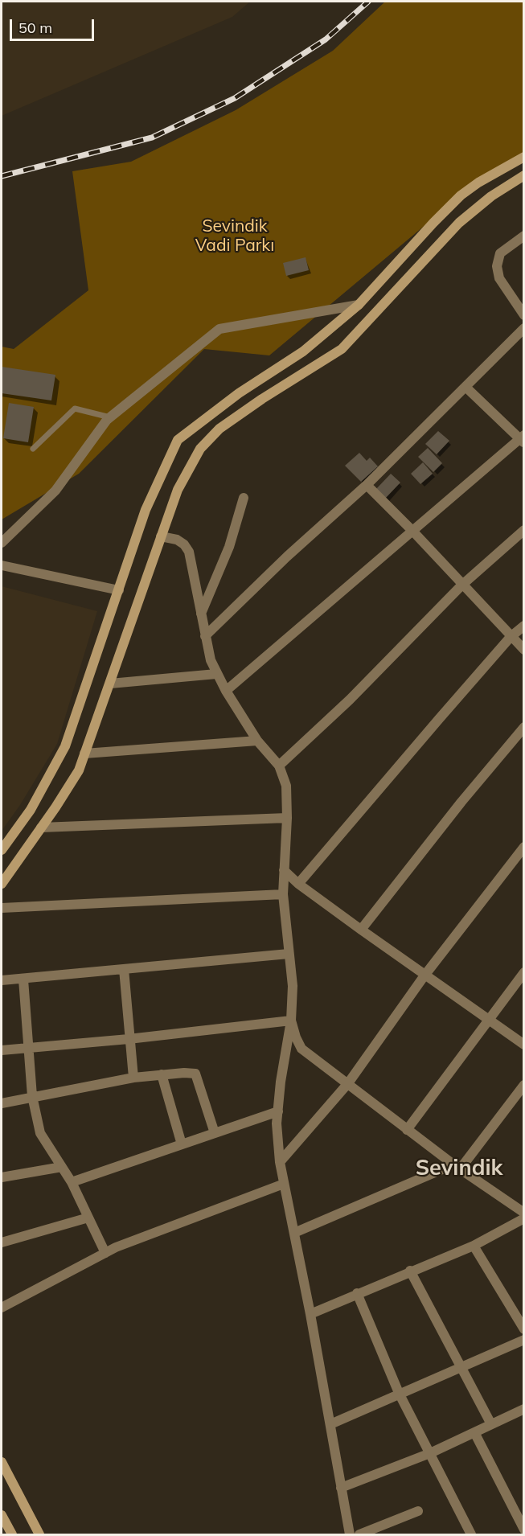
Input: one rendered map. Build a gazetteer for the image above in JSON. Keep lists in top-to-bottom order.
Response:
{
  "districts": ["Sevindik"],
  "parks": ["Sevindik Vadi Parkı"],
  "scale_bar": "50 m"
}
